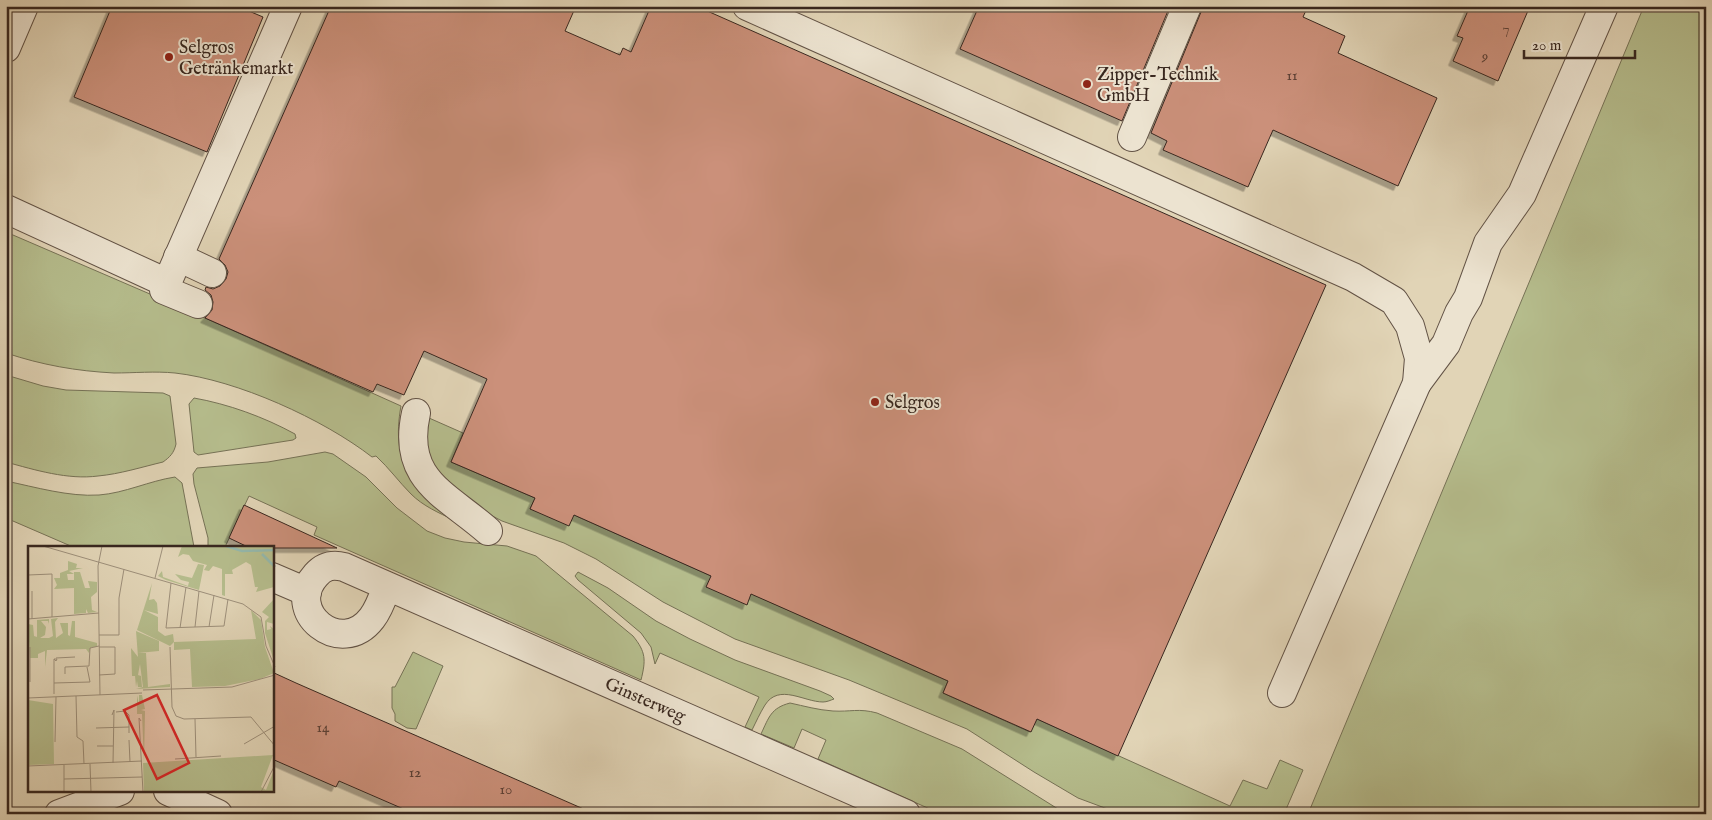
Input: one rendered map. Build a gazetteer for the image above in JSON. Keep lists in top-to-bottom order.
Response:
{
  "streets": {
    "street": ["Ginsterweg"]
  },
  "places": ["Selgros Getränkemarkt", "Zipper-Technik GmbH", "Selgros"],
  "house_numbers": [
    "7",
    "9",
    "11",
    "14",
    "12",
    "10"
  ],
  "scale_bar": "20 m"
}
